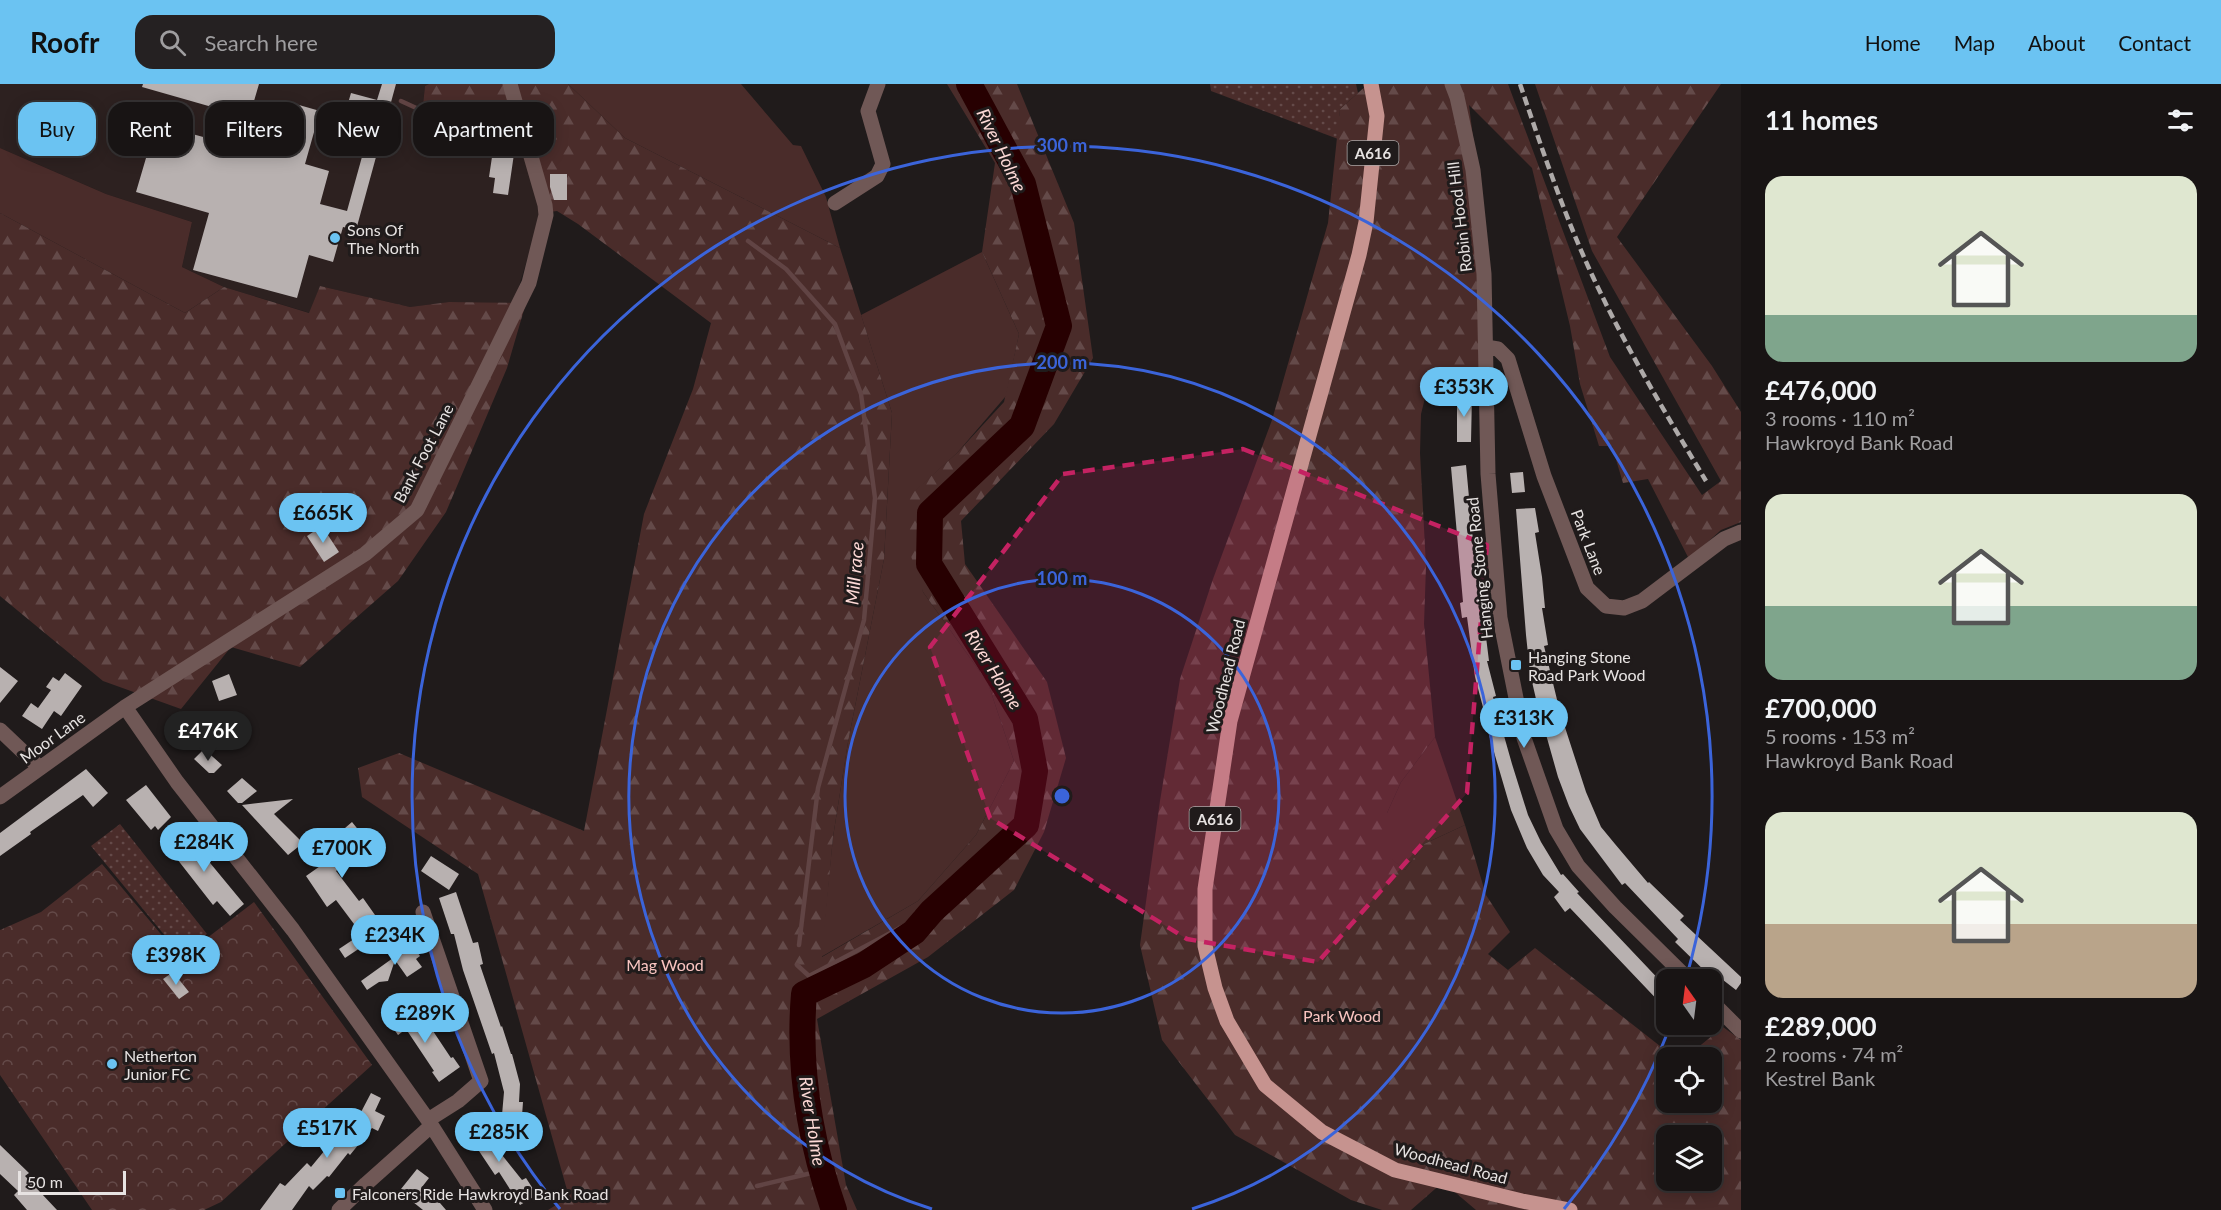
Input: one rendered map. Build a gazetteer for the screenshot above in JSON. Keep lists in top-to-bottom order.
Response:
{
  "streets": {
    "main road": ["A616", "Woodhead Road"],
    "street": [
      "Robin Hood Hill",
      "Bank Foot Lane",
      "Park Lane",
      "Hanging Stone Road",
      "Moor Lane"
    ]
  },
  "crossings": [
    ["Robin Hood Hill", "Park Lane"],
    ["Robin Hood Hill", "Hanging Stone Road"],
    ["Bank Foot Lane", "Moor Lane"],
    ["Park Lane", "Hanging Stone Road"]
  ],
  "water": ["River Holme", "Mill race"],
  "parks": ["Mag Wood", "Park Wood"],
  "places": {
    "other": ["Sons Of The North", "Netherton Junior FC"],
    "transit": ["Hanging Stone Road Park Wood", "Falconers Ride Hawkroyd Bank Road"]
  },
  "scale_bar": "50 m",
  "north": "top",
  "page": {
    "header": "Roofr",
    "search": "Search here",
    "nav": [
      "Home",
      "Map",
      "About",
      "Contact"
    ],
    "heading": "11 homes",
    "chip": [
      "Buy",
      "Rent",
      "Filters",
      "New",
      "Apartment"
    ],
    "list": [
      {
        "name": "£476,000",
        "note": "3 rooms · 110 m² · Hawkroyd Bank Road"
      },
      {
        "name": "£700,000",
        "note": "5 rooms · 153 m² · Hawkroyd Bank Road"
      },
      {
        "name": "£289,000",
        "note": "2 rooms · 74 m² · Kestrel Bank"
      }
    ],
    "price": [
      "£353K",
      "£665K",
      "£313K",
      "£476K",
      "£284K",
      "£700K",
      "£234K",
      "£398K",
      "£289K",
      "£517K",
      "£285K"
    ],
    "scale": "50 m"
  },
  "rings": ["300 m", "200 m", "100 m"]
}
